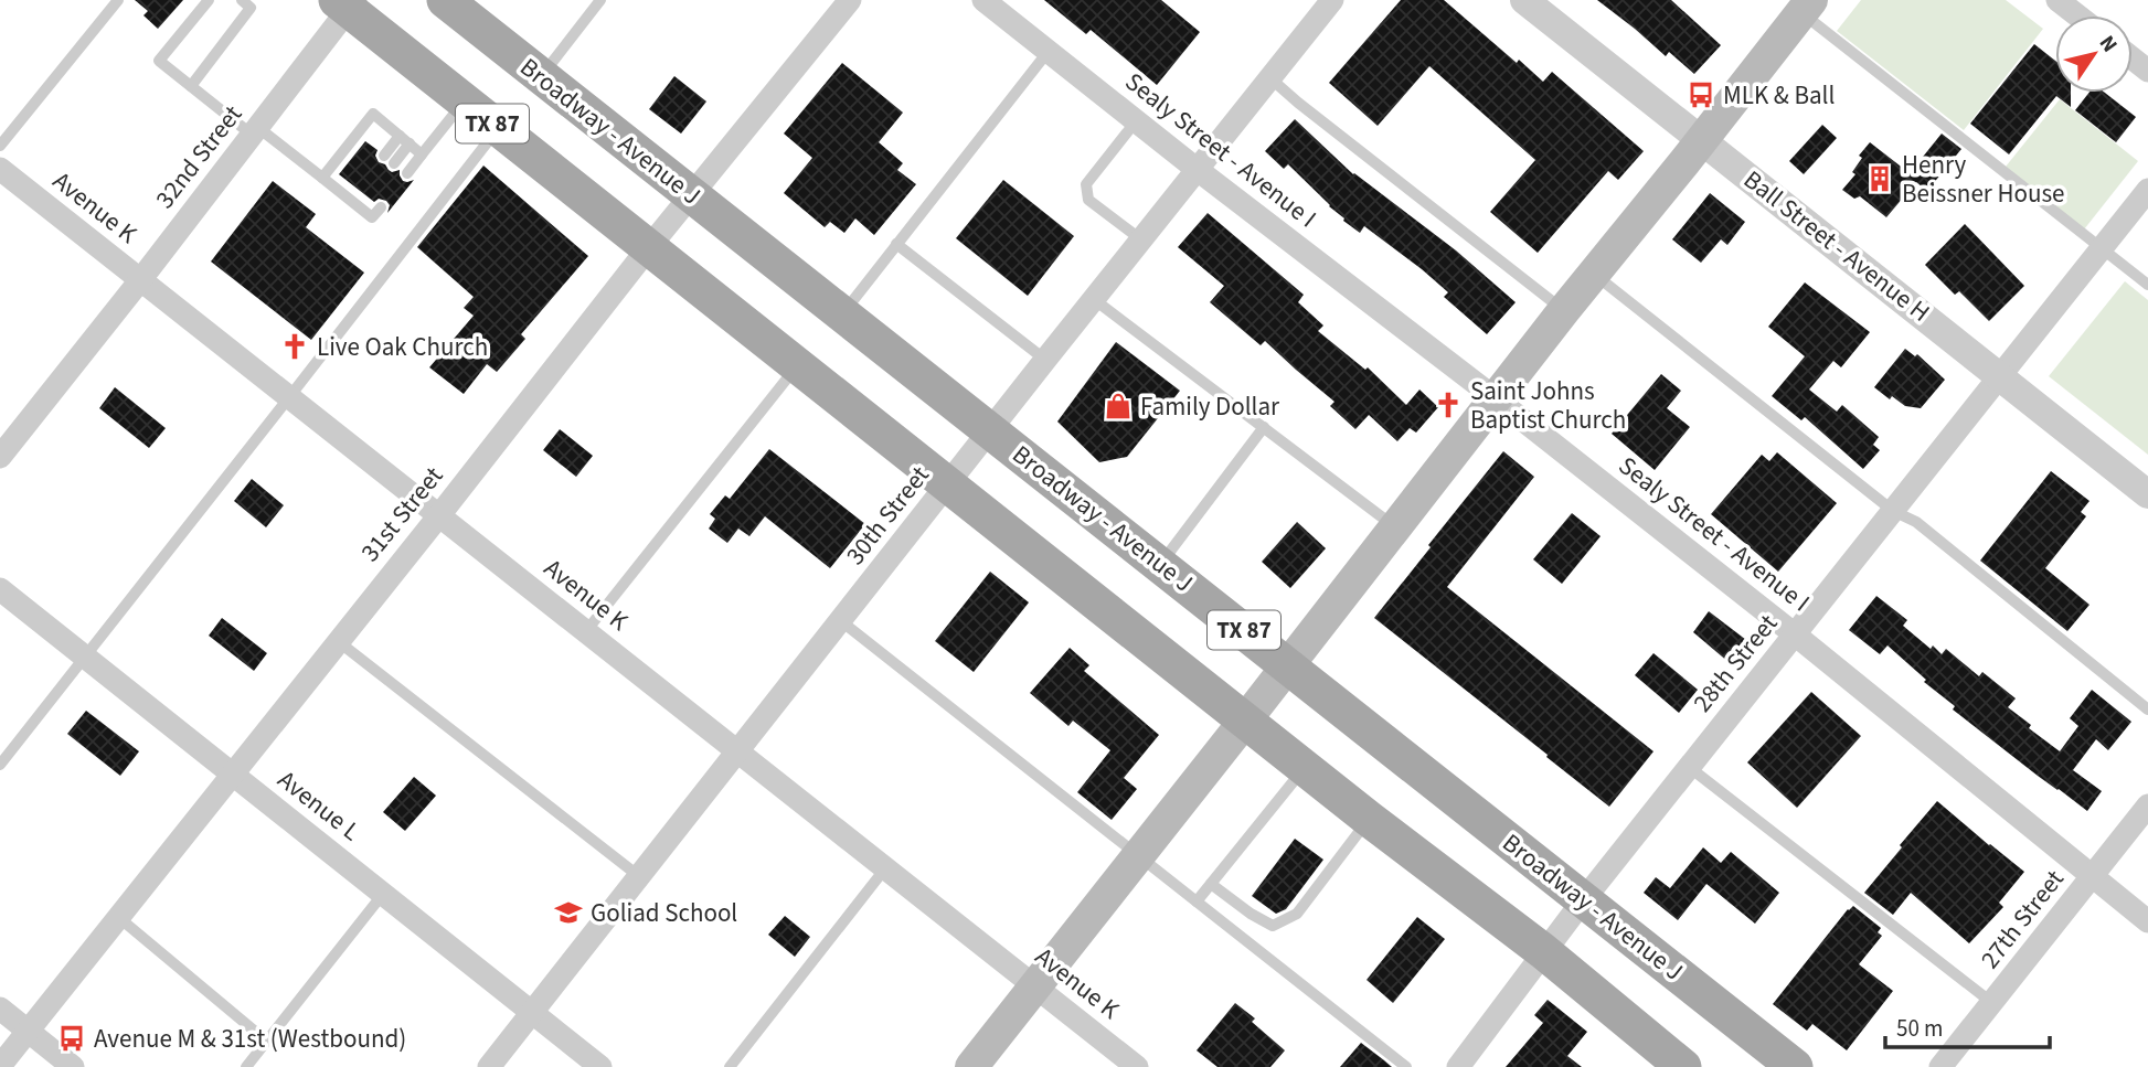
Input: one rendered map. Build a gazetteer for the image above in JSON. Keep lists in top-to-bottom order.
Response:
{
  "streets": {
    "main road": ["TX 87", "Broadway - Avenue J"],
    "street": [
      "Sealy Street - Avenue I",
      "32nd Street",
      "Avenue K",
      "Ball Street - Avenue H",
      "31st Street",
      "30th Street",
      "28th Street",
      "Avenue L",
      "27th Street"
    ]
  },
  "crossings": [
    ["TX 87", "32nd Street"],
    ["TX 87", "31st Street"],
    ["TX 87", "30th Street"],
    ["TX 87", "28th Street"],
    ["Broadway - Avenue J", "31st Street"],
    ["Broadway - Avenue J", "30th Street"],
    ["Broadway - Avenue J", "28th Street"],
    ["Sealy Street - Avenue I", "30th Street"],
    ["Sealy Street - Avenue I", "28th Street"],
    ["Sealy Street - Avenue I", "27th Street"],
    ["32nd Street", "Avenue K"],
    ["Avenue K", "31st Street"],
    ["Avenue K", "30th Street"],
    ["Ball Street - Avenue H", "28th Street"],
    ["31st Street", "Avenue L"],
    ["30th Street", "Avenue L"]
  ],
  "places": {
    "bus stop": ["MLK & Ball", "Avenue M & 31st (Westbound)"],
    "building": ["Henry Beissner House"],
    "church": ["Live Oak Church", "Saint Johns Baptist Church"],
    "shop": ["Family Dollar"],
    "school or university": ["Goliad School"]
  },
  "scale_bar": "50 m",
  "north": "top right"
}
